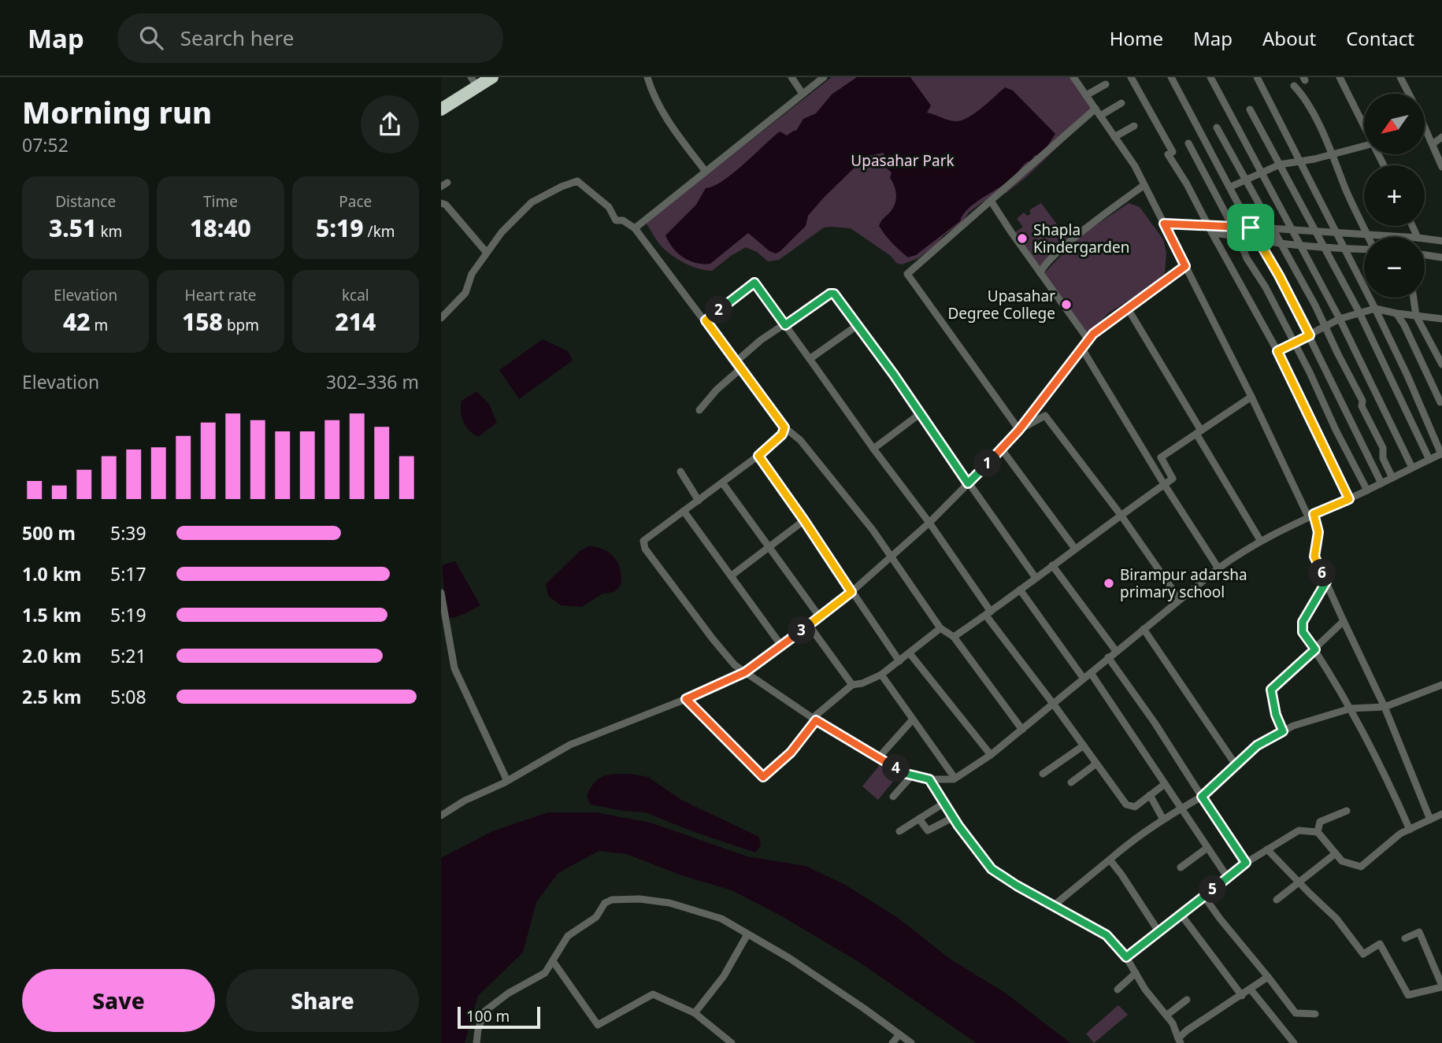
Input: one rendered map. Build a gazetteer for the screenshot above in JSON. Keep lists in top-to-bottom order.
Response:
{
  "parks": ["Upasahar Park"],
  "places": ["Shapla Kindergarden", "Upasahar Degree College", "Birampur adarsha primary school"],
  "scale_bar": "100 m",
  "north": "bottom left",
  "page": {
    "header": "Map",
    "search": "Search here",
    "nav": [
      "Home",
      "Map",
      "About",
      "Contact"
    ],
    "heading": ["Morning run", "07:52"],
    "map_buttons": ["+", "−"],
    "stats": [
      ["Distance", "3.51 km"],
      ["Time", "18:40"],
      ["Pace", "5:19 /km"],
      ["Elevation", "42 m"],
      ["Heart rate", "158 bpm"],
      ["kcal", "214"]
    ],
    "pins": [
      "2",
      "1",
      "6",
      "3",
      "4",
      "5"
    ],
    "chart": ["Elevation", "302–336 m"],
    "list": [
      {
        "name": "500 m",
        "note": "5:39"
      },
      {
        "name": "1.0 km",
        "note": "5:17"
      },
      {
        "name": "1.5 km",
        "note": "5:19"
      },
      {
        "name": "2.0 km",
        "note": "5:21"
      },
      {
        "name": "2.5 km",
        "note": "5:08"
      }
    ],
    "buttons": ["Save", "Share"],
    "scale": "100 m"
  }
}
